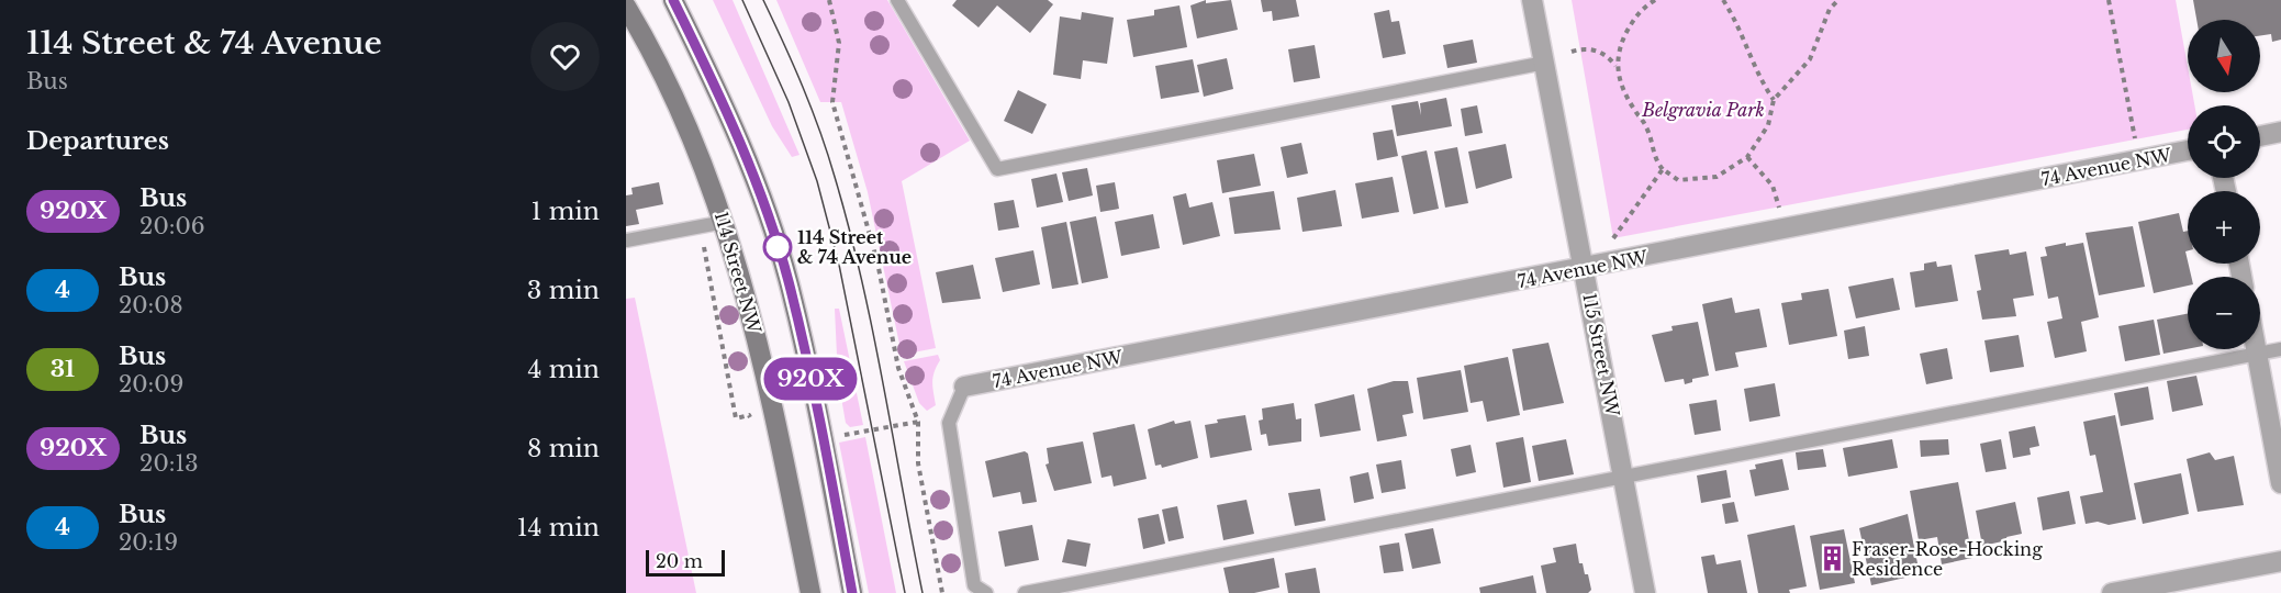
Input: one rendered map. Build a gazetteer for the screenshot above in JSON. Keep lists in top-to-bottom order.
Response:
{
  "streets": {
    "main road": ["114 Street NW"],
    "street": ["74 Avenue NW", "115 Street NW"]
  },
  "crossings": [
    ["74 Avenue NW", "115 Street NW"]
  ],
  "parks": ["Belgravia Park"],
  "places": {
    "other": ["114 Street & 74 Avenue"],
    "building": ["Fraser-Rose-Hocking Residence"]
  },
  "lines": ["bus line 920X"],
  "scale_bar": "20 m",
  "north": "bottom",
  "page": {
    "heading": [
      ["114 Street & 74 Avenue", "Bus"],
      "Departures"
    ],
    "on_map": "920X",
    "map_buttons": ["+", "−"],
    "list": [
      {
        "mark": "920X",
        "name": "Bus",
        "note": "20:06",
        "value": "1 min"
      },
      {
        "mark": "4",
        "name": "Bus",
        "note": "20:08",
        "value": "3 min"
      },
      {
        "mark": "31",
        "name": "Bus",
        "note": "20:09",
        "value": "4 min"
      },
      {
        "mark": "920X",
        "name": "Bus",
        "note": "20:13",
        "value": "8 min"
      },
      {
        "mark": "4",
        "name": "Bus",
        "note": "20:19",
        "value": "14 min"
      }
    ],
    "scale": "20 m"
  }
}
